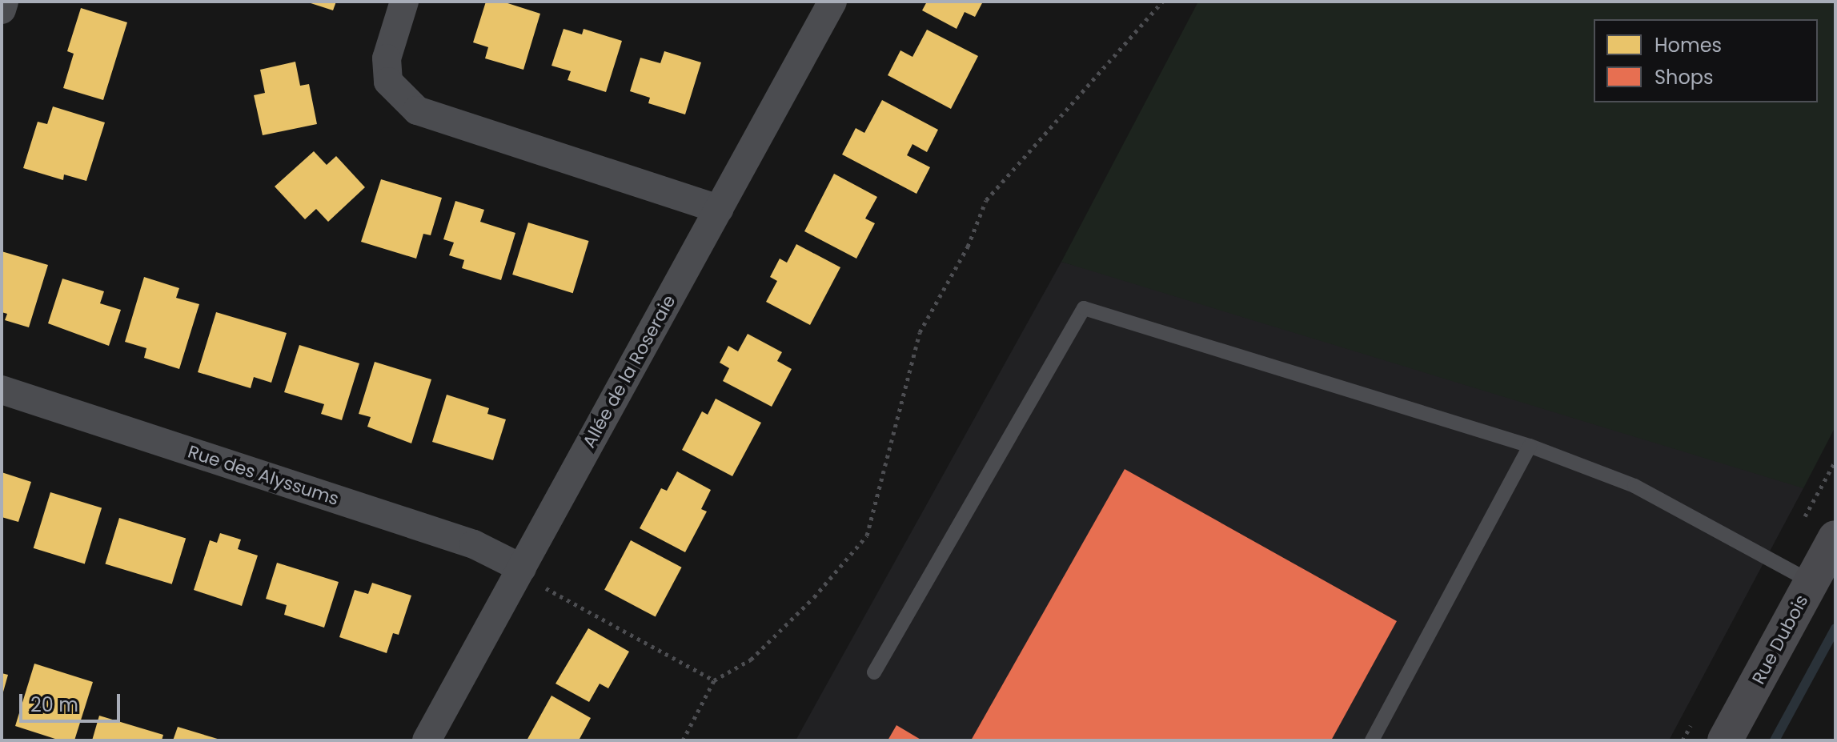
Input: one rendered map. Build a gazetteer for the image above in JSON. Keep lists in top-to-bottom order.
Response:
{
  "streets": {
    "street": ["Allée de la Roseraie", "Rue des Alyssums", "Rue Dubois"]
  },
  "crossings": [
    ["Allée de la Roseraie", "Rue des Alyssums"]
  ],
  "legend": ["Homes", "Shops"],
  "scale_bar": "20 m"
}
